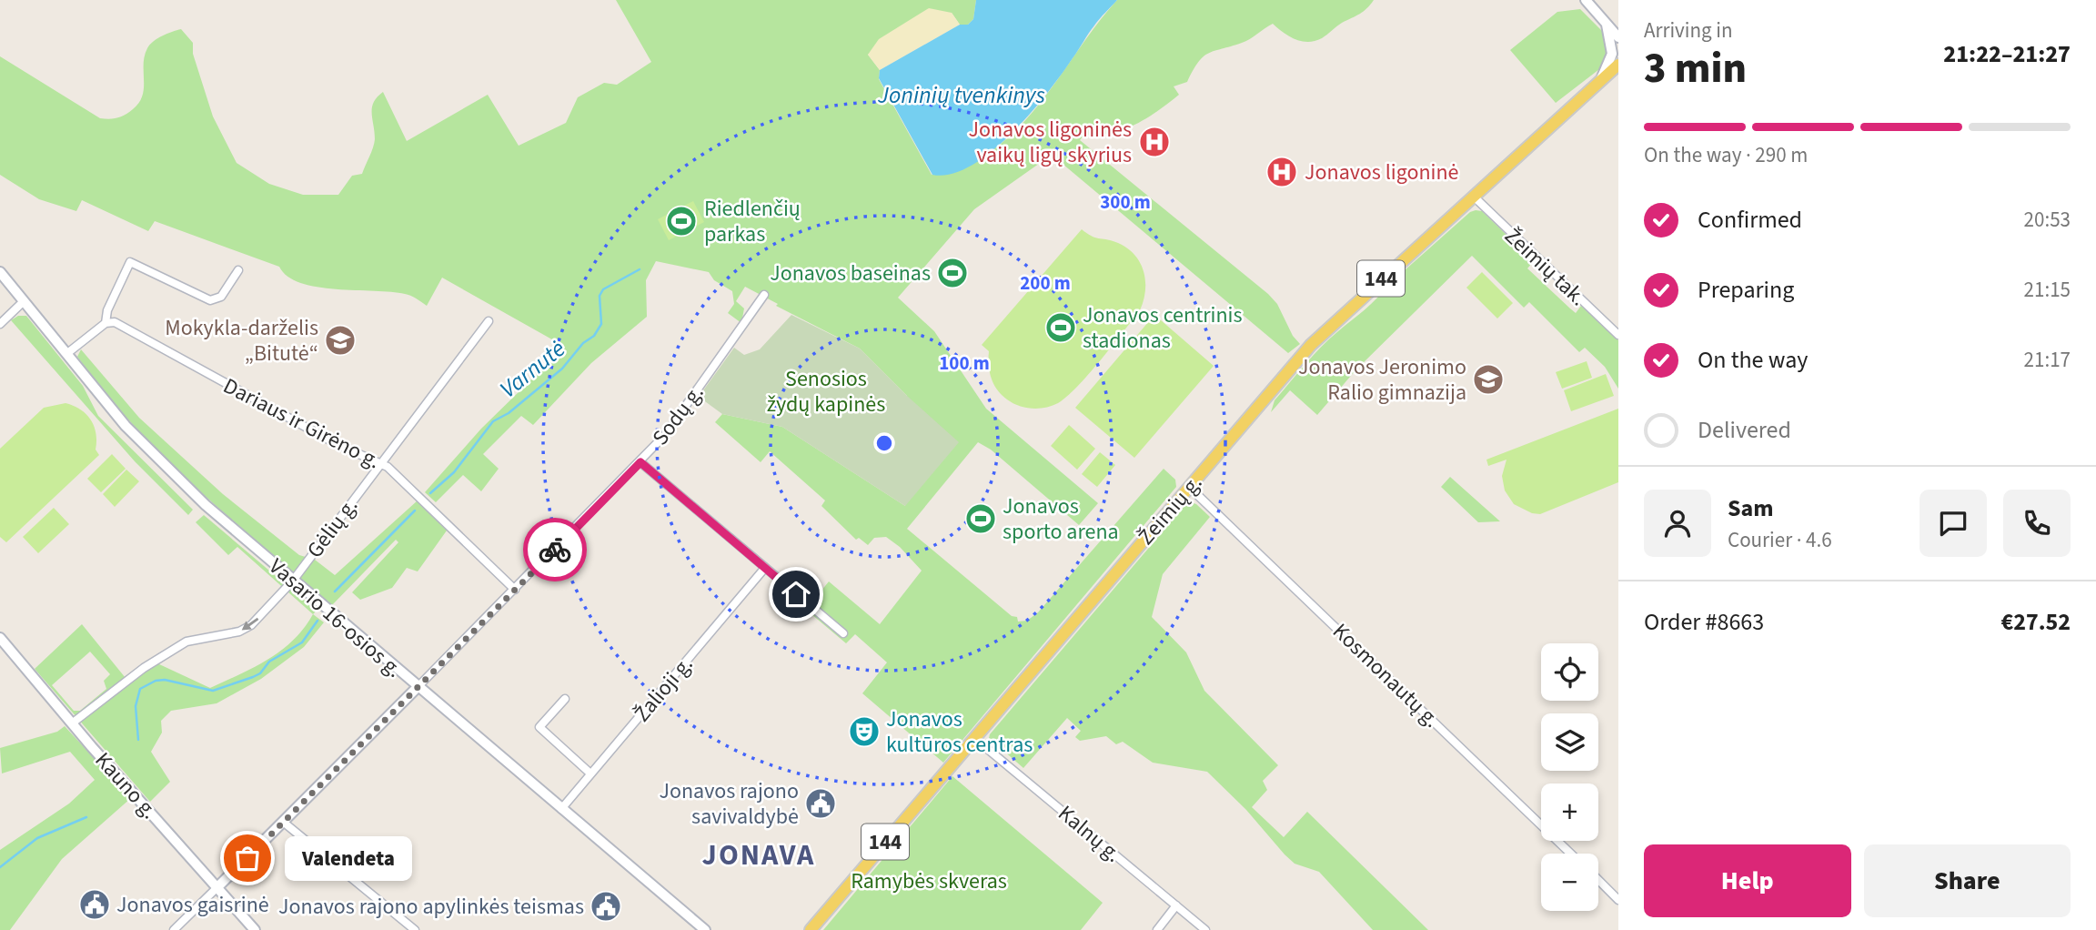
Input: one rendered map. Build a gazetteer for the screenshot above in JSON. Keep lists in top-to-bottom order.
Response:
{
  "streets": {
    "main road": [
      "144",
      "Sodų g.",
      "Žeimių g.",
      "Vasario 16-osios g.",
      "Kauno g."
    ],
    "street": [
      "Žeimių tak.",
      "Dariaus ir Girėno g.",
      "Gėlių g.",
      "Kosmonautų g.",
      "Žalioji g.",
      "Kalnų g."
    ]
  },
  "crossings": [
    ["Žeimių tak.", "Žeimių g."],
    ["Sodų g.", "Dariaus ir Girėno g."],
    ["Sodų g.", "Vasario 16-osios g."],
    ["Sodų g.", "Kauno g."],
    ["Dariaus ir Girėno g.", "Gėlių g."],
    ["Žeimių g.", "Kosmonautų g."],
    ["Žeimių g.", "Kalnų g."],
    ["Gėlių g.", "Vasario 16-osios g."],
    ["Gėlių g.", "Kauno g."],
    ["Vasario 16-osios g.", "Žalioji g."]
  ],
  "one_way": ["Gėlių g."],
  "districts": ["JONAVA"],
  "water": ["Joninių tvenkinys", "Varnutė"],
  "parks": ["Senosios žydų kapinės", "Ramybės skveras"],
  "places": {
    "hospital": ["Jonavos ligoninės vaikų ligų skyrius", "Jonavos ligoninė"],
    "sports": [
      "Riedlenčių parkas",
      "Jonavos baseinas",
      "Jonavos centrinis stadionas",
      "Jonavos sporto arena"
    ],
    "school or university": ["Mokykla-darželis „Bitutė“", "Jonavos Jeronimo Ralio gimnazija"],
    "theatre": ["Jonavos kultūros centras"],
    "public building": ["Jonavos rajono savivaldybė", "Jonavos gaisrinė", "Jonavos rajono apylinkės teismas"],
    "other": ["Valendeta"]
  },
  "page": {
    "heading": ["3 min", "Arriving in", "21:22–21:27"],
    "panel": [
      "Sam",
      "Courier · 4.6",
      "Order #8663",
      "€27.52"
    ],
    "bar": "On the way · 290 m",
    "list": [
      ["Confirmed", "20:53"],
      ["Preparing", "21:15"],
      ["On the way", "21:17"],
      "Delivered"
    ],
    "map_buttons": ["+", "−"],
    "buttons": ["Help", "Share"],
    "bubble": "Valendeta"
  },
  "rings": ["300 m", "200 m", "100 m"]
}
